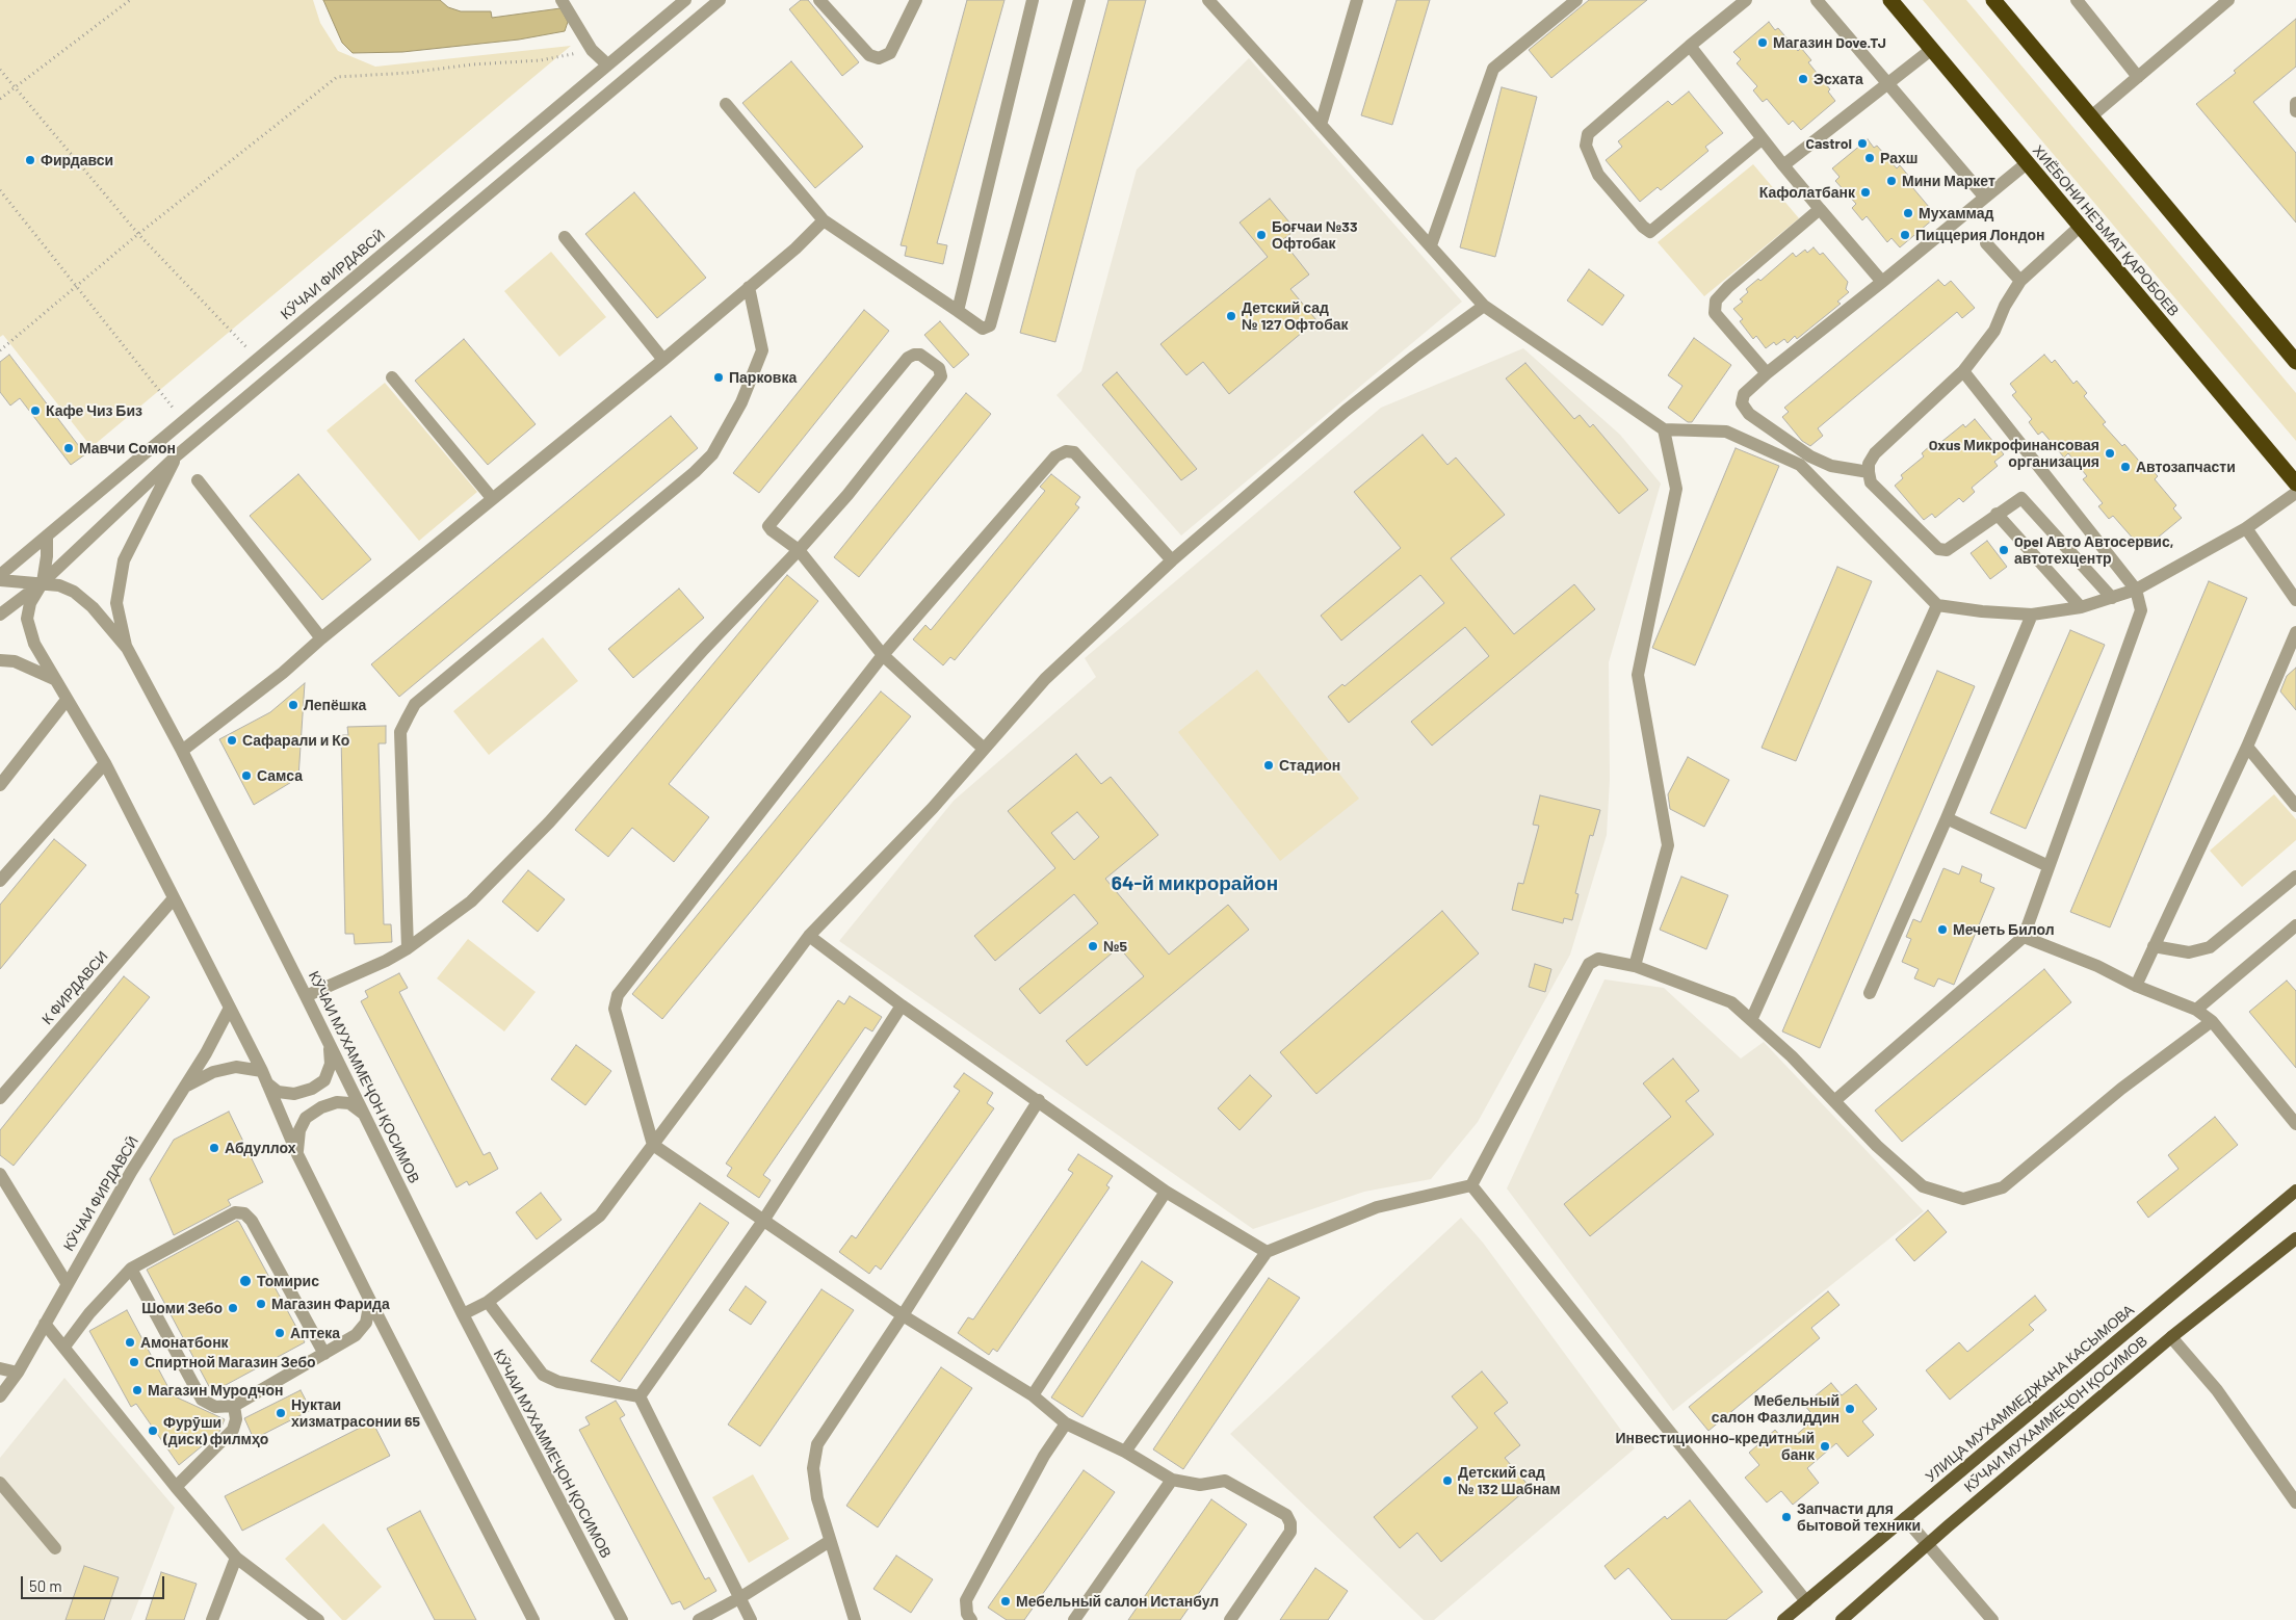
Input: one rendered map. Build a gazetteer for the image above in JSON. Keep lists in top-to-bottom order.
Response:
{
  "streets": {
    "highway": ["ХИЁБОНИ НЕЪМАТ ҚАРОБОЕВ"],
    "main road": ["КӮЧАИ МУХАММЕҶОН ҚОСИМОВ", "УЛИЦА МУХАММЕДЖАНА КАСЫМОВА"],
    "street": ["КӮЧАИ ФИРДАВСӢ", "К ФИРДАВСИ"]
  },
  "districts": ["64-й микрорайон"],
  "places": [
    "Магазин Dove.TJ",
    "Эсхата",
    "Castrol",
    "Рахш",
    "Фирдавси",
    "Мини Маркет",
    "Кафолатбанк",
    "Мухаммад",
    "Боғчаи №33 Офтобак",
    "Пиццерия Лондон",
    "Детский сад № 127 Офтобак",
    "Парковка",
    "Кафе Чиз Биз",
    "Мавчи Сомон",
    "Oxus Микрофинансовая организация",
    "Автозапчасти",
    "Opel Авто Автосервис, автотехцентр",
    "Лепёшка",
    "Сафарали и Ко",
    "Стадион",
    "Самса",
    "Мечеть Билол",
    "№5",
    "Абдуллох",
    "Томирис",
    "Магазин Фарида",
    "Шоми Зебо",
    "Аптека",
    "Амонатбонк",
    "Спиртной Магазин Зебо",
    "Магазин Муродчон",
    "Мебельный салон Фазлиддин",
    "Нуктаи хизматрасонии 65",
    "Фурӯши (диск) филмҳо",
    "Инвестиционно-кредитный банк",
    "Детский сад № 132 Шабнам",
    "Запчасти для бытовой техники",
    "Мебельный салон Истанбул"
  ],
  "scale_bar": "50 m"
}
